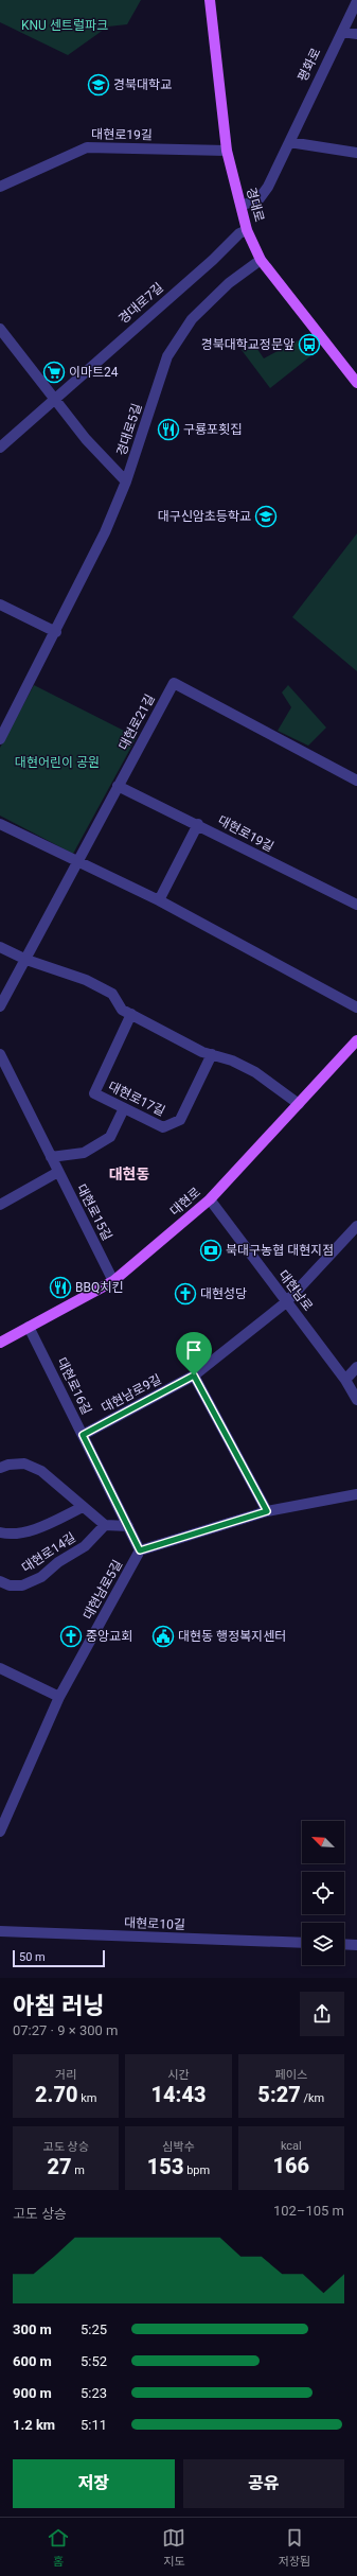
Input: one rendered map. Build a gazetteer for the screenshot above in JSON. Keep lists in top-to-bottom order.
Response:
{
  "streets": {
    "main road": ["경대로", "대현로"],
    "street": [
      "평화로",
      "대현로19길",
      "경대로7길",
      "경대로5길",
      "대현로21길",
      "대현로17길",
      "대현로15길",
      "대현남로",
      "대현로16길",
      "대현남로9길",
      "대현로14길",
      "대현남로5길",
      "대현로10길"
    ]
  },
  "crossings": [
    ["평화로", "경대로"],
    ["대현로19길", "경대로"],
    ["경대로", "경대로7길"],
    ["경대로", "경대로5길"],
    ["대현로", "대현로15길"],
    ["대현로", "대현남로"],
    ["대현로", "대현로16길"],
    ["대현남로", "대현남로9길"],
    ["대현로16길", "대현남로9길"],
    ["대현로16길", "대현남로5길"]
  ],
  "districts": ["대현동"],
  "parks": ["KNU 센트럴파크", "대현어린이 공원"],
  "places": {
    "school or university": ["경북대학교", "대구신암초등학교"],
    "bus stop": ["경북대학교정문앞"],
    "supermarket": ["이마트24"],
    "restaurant": ["구룡포횟집", "BBQ치킨"],
    "bank": ["북대구농협 대현지점"],
    "church": ["대현성당", "중앙교회"],
    "public building": ["대현동 행정복지센터"]
  },
  "scale_bar": "50 m",
  "north": "top left",
  "page": {
    "scale": "50 m",
    "heading": ["아침 러닝", "07:27 · 9 × 300 m"],
    "stats": [
      ["거리", "2.70 km"],
      ["시간", "14:43"],
      ["페이스", "5:27 /km"],
      ["고도 상승", "27 m"],
      ["심박수", "153 bpm"],
      ["kcal", "166"]
    ],
    "chart": ["고도 상승", "102–105 m"],
    "list": [
      {
        "name": "300 m",
        "note": "5:25"
      },
      {
        "name": "600 m",
        "note": "5:52"
      },
      {
        "name": "900 m",
        "note": "5:23"
      },
      {
        "name": "1.2 km",
        "note": "5:11"
      }
    ],
    "buttons": ["저장", "공유"],
    "tabs": ["홈", "지도", "저장됨"]
  }
}
